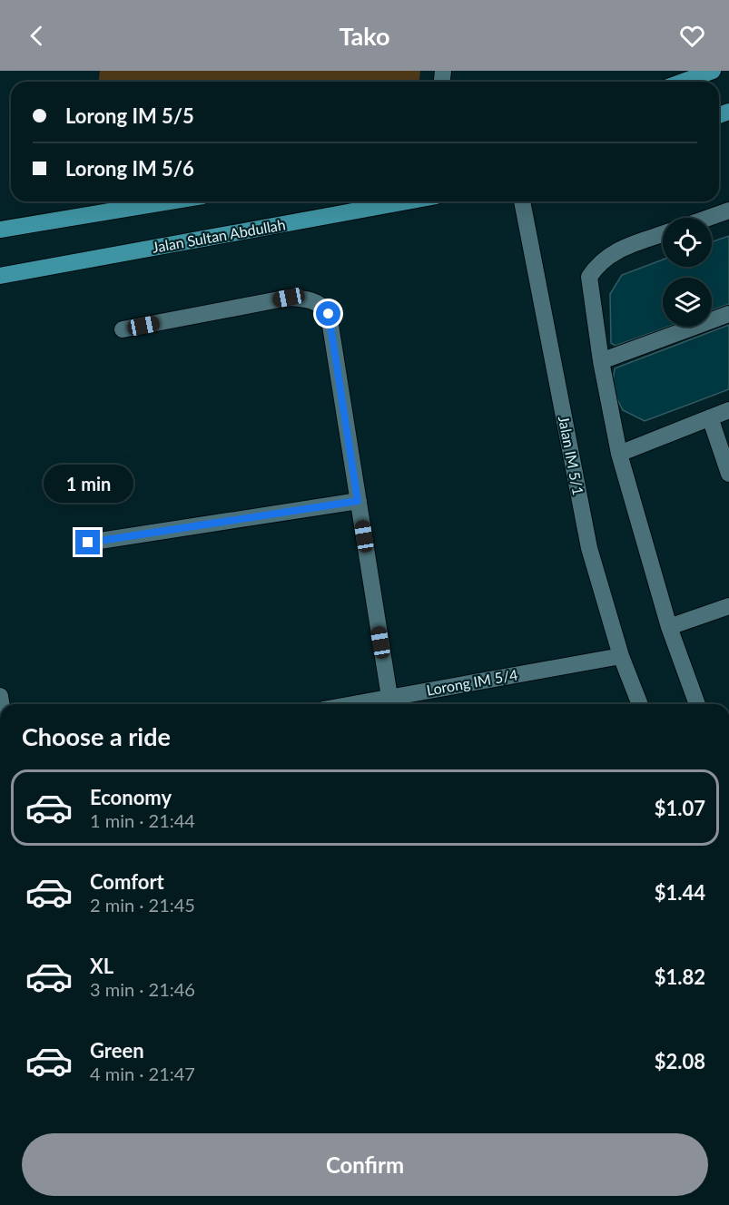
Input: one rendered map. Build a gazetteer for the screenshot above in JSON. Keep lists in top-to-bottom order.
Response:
{
  "streets": {
    "main road": ["Jalan Sultan Abdullah"],
    "street": ["Jalan IM 5/1", "Lorong IM 5/4"]
  },
  "crossings": [
    ["Jalan IM 5/1", "Lorong IM 5/4"]
  ],
  "page": {
    "header": "Tako",
    "banner": ["Lorong IM 5/5", "Lorong IM 5/6"],
    "bubble": "1 min",
    "heading": "Choose a ride",
    "list": [
      {
        "name": "Economy",
        "note": "1 min · 21:44",
        "value": "$1.07"
      },
      {
        "name": "Comfort",
        "note": "2 min · 21:45",
        "value": "$1.44"
      },
      {
        "name": "XL",
        "note": "3 min · 21:46",
        "value": "$1.82"
      },
      {
        "name": "Green",
        "note": "4 min · 21:47",
        "value": "$2.08"
      }
    ],
    "buttons": "Confirm"
  }
}
